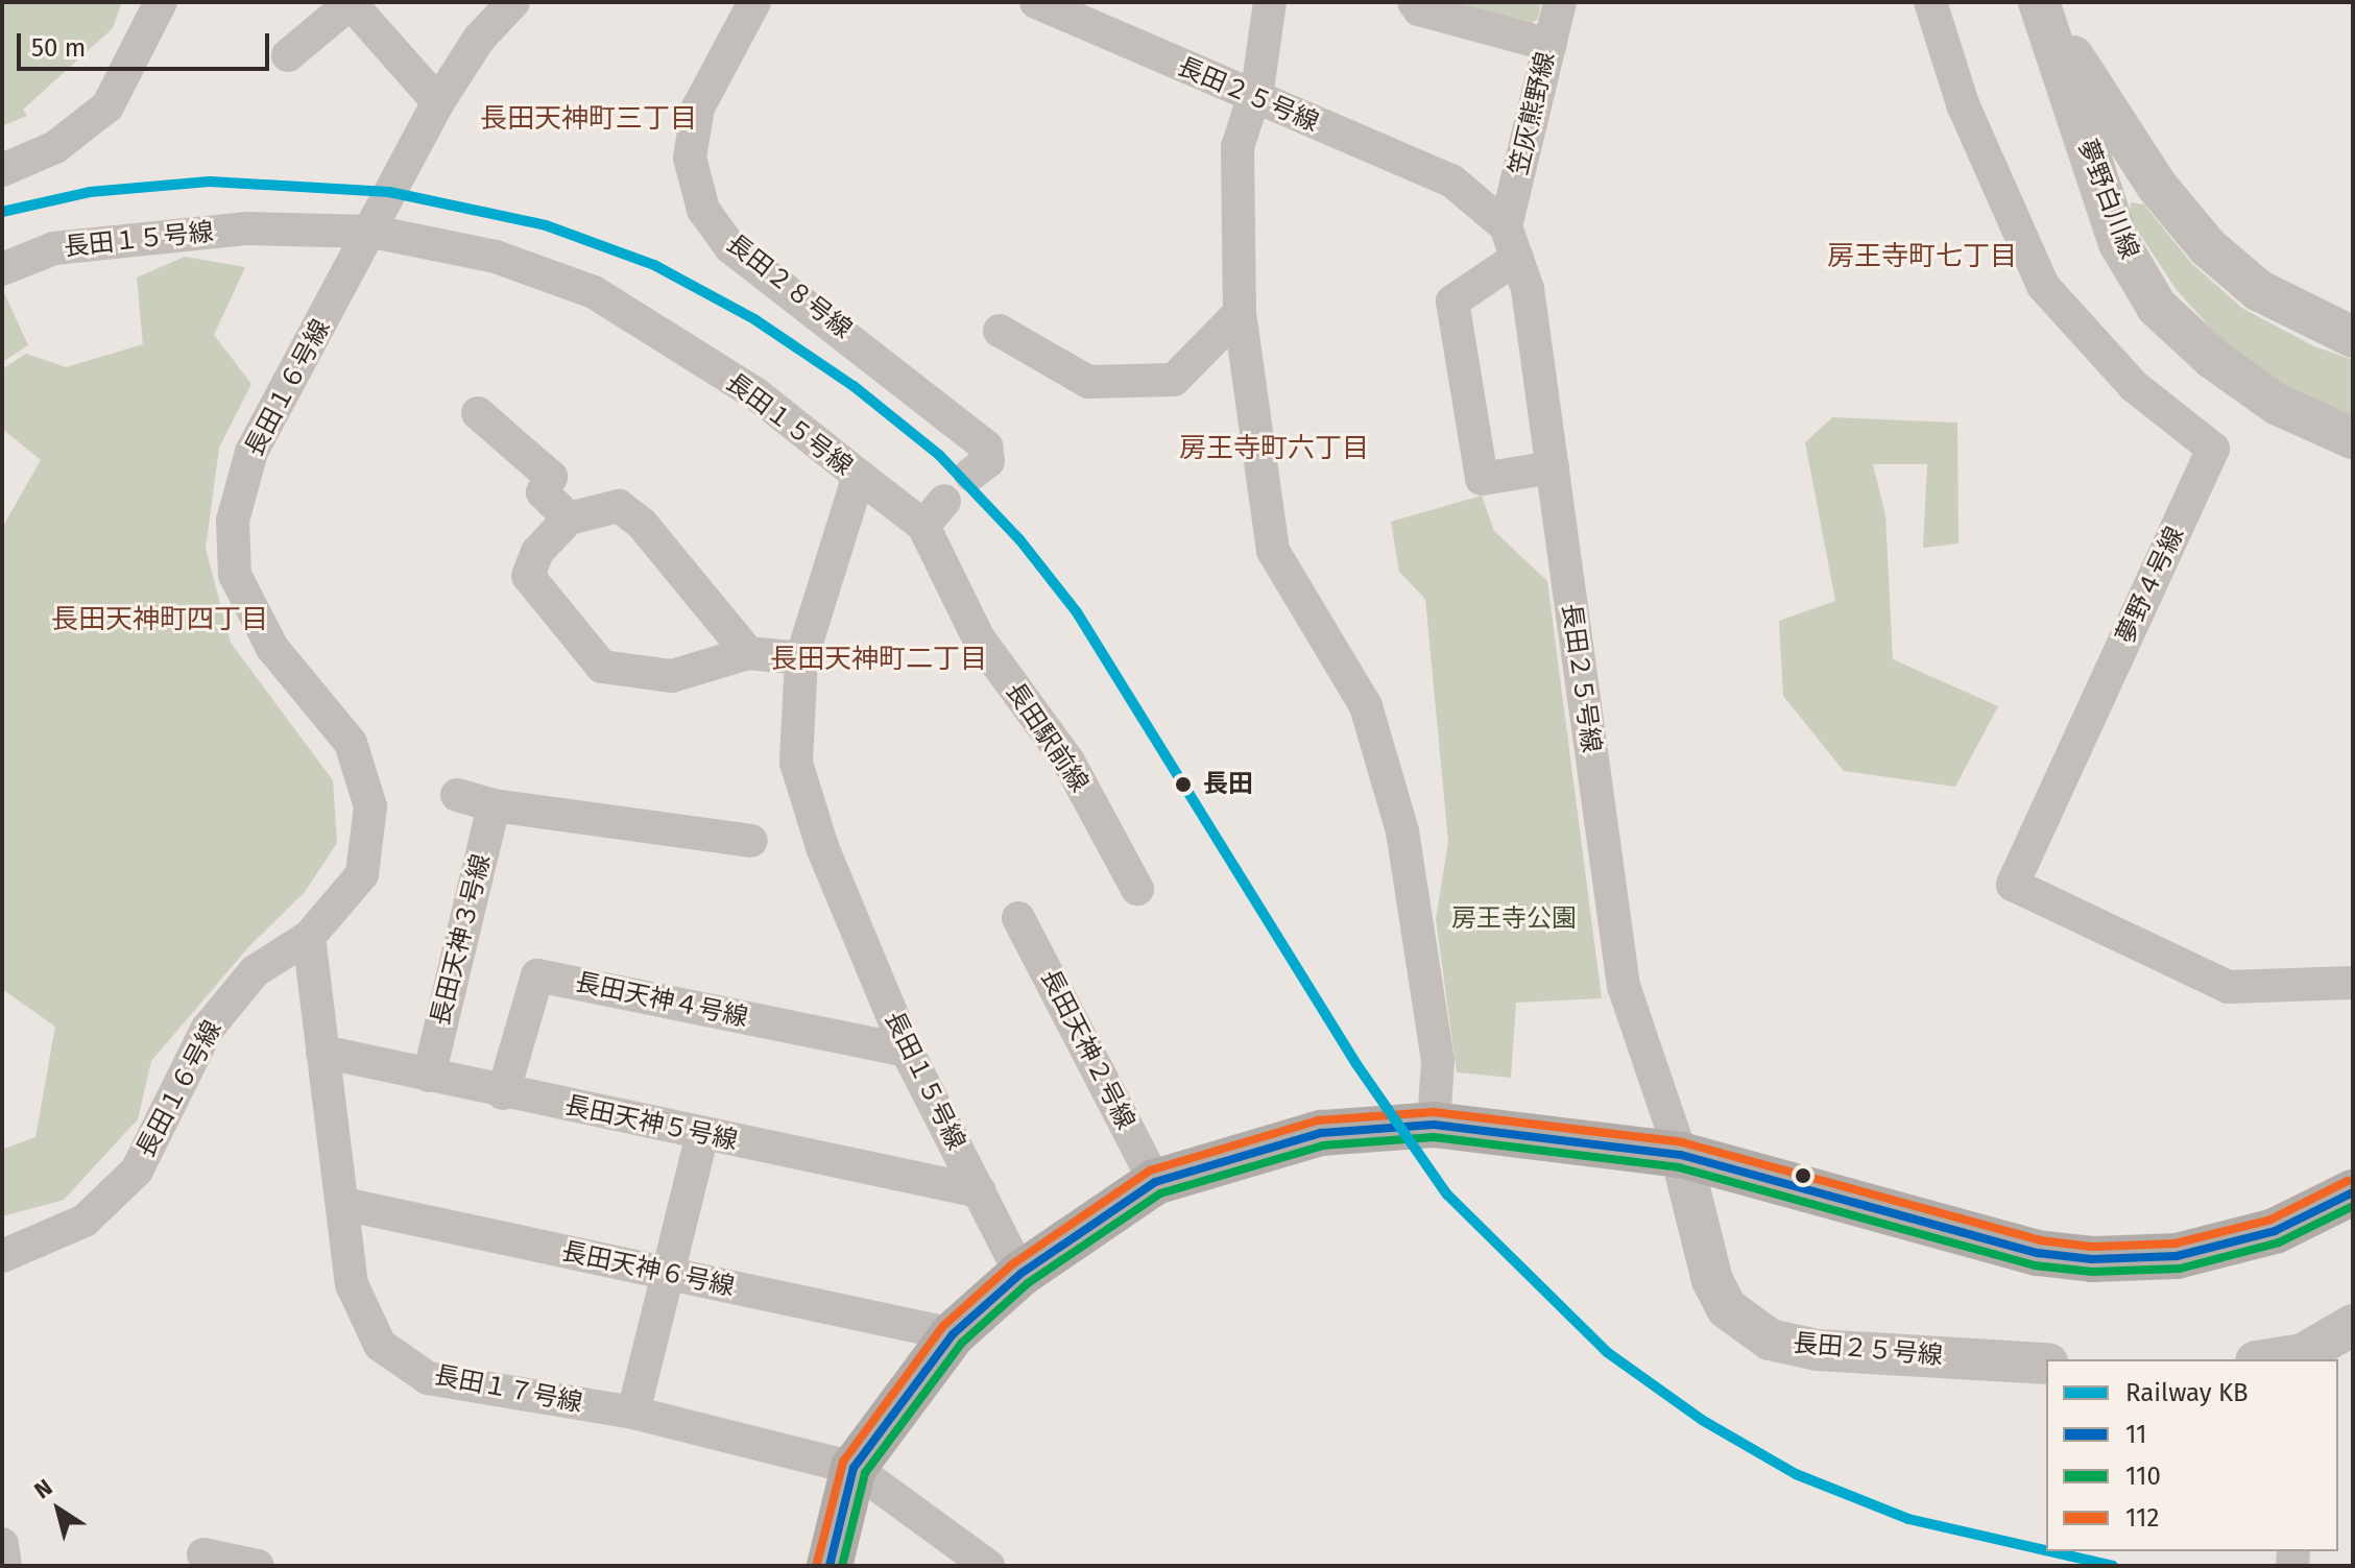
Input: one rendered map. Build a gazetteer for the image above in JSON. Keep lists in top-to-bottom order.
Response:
{
  "streets": {
    "street": [
      "長田２５号線",
      "笠灰熊野線",
      "夢野白川線",
      "長田１５号線",
      "長田２８号線",
      "長田１６号線",
      "夢野４号線",
      "長田駅前線",
      "長田天神３号線",
      "長田天神４号線",
      "長田天神２号線",
      "長田天神５号線",
      "長田天神６号線",
      "長田１７号線"
    ]
  },
  "crossings": [
    ["長田２５号線", "笠灰熊野線"],
    ["長田１５号線", "長田１６号線"],
    ["長田１５号線", "長田駅前線"],
    ["長田１５号線", "長田天神４号線"],
    ["長田１５号線", "長田天神５号線"],
    ["長田１６号線", "長田１７号線"],
    ["長田天神３号線", "長田天神５号線"],
    ["長田天神４号線", "長田天神５号線"],
    ["長田天神５号線", "長田１７号線"],
    ["長田天神６号線", "長田１７号線"]
  ],
  "districts": [
    "長田天神町三丁目",
    "房王寺町七丁目",
    "房王寺町六丁目",
    "長田天神町四丁目",
    "長田天神町二丁目"
  ],
  "parks": ["房王寺公園"],
  "places": ["長田"],
  "lines": [
    "rail line KB",
    "transit line 112",
    "transit line 11",
    "transit line 110"
  ],
  "legend": [
    "Railway KB",
    "11",
    "110",
    "112"
  ],
  "scale_bar": "50 m",
  "north": "top left"
}
